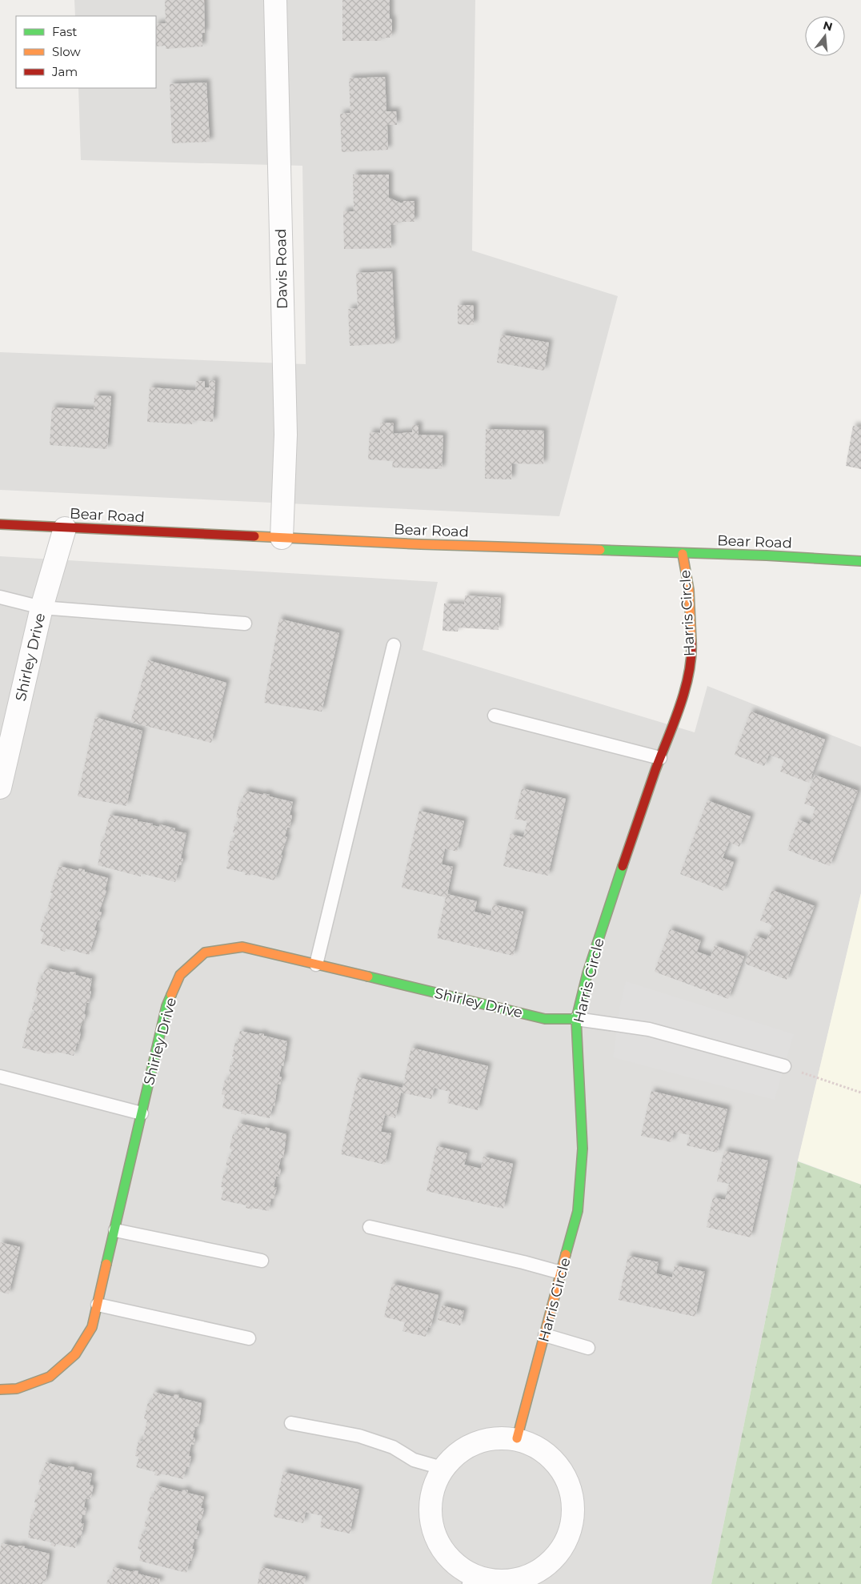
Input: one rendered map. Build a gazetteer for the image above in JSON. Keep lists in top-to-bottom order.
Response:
{
  "streets": {
    "street": [
      "Davis Road",
      "Bear Road",
      "Harris Circle",
      "Shirley Drive"
    ]
  },
  "crossings": [
    ["Davis Road", "Bear Road"],
    ["Bear Road", "Harris Circle"],
    ["Bear Road", "Shirley Drive"],
    ["Harris Circle", "Shirley Drive"]
  ],
  "legend": ["Fast", "Slow", "Jam"],
  "north": "top"
}
